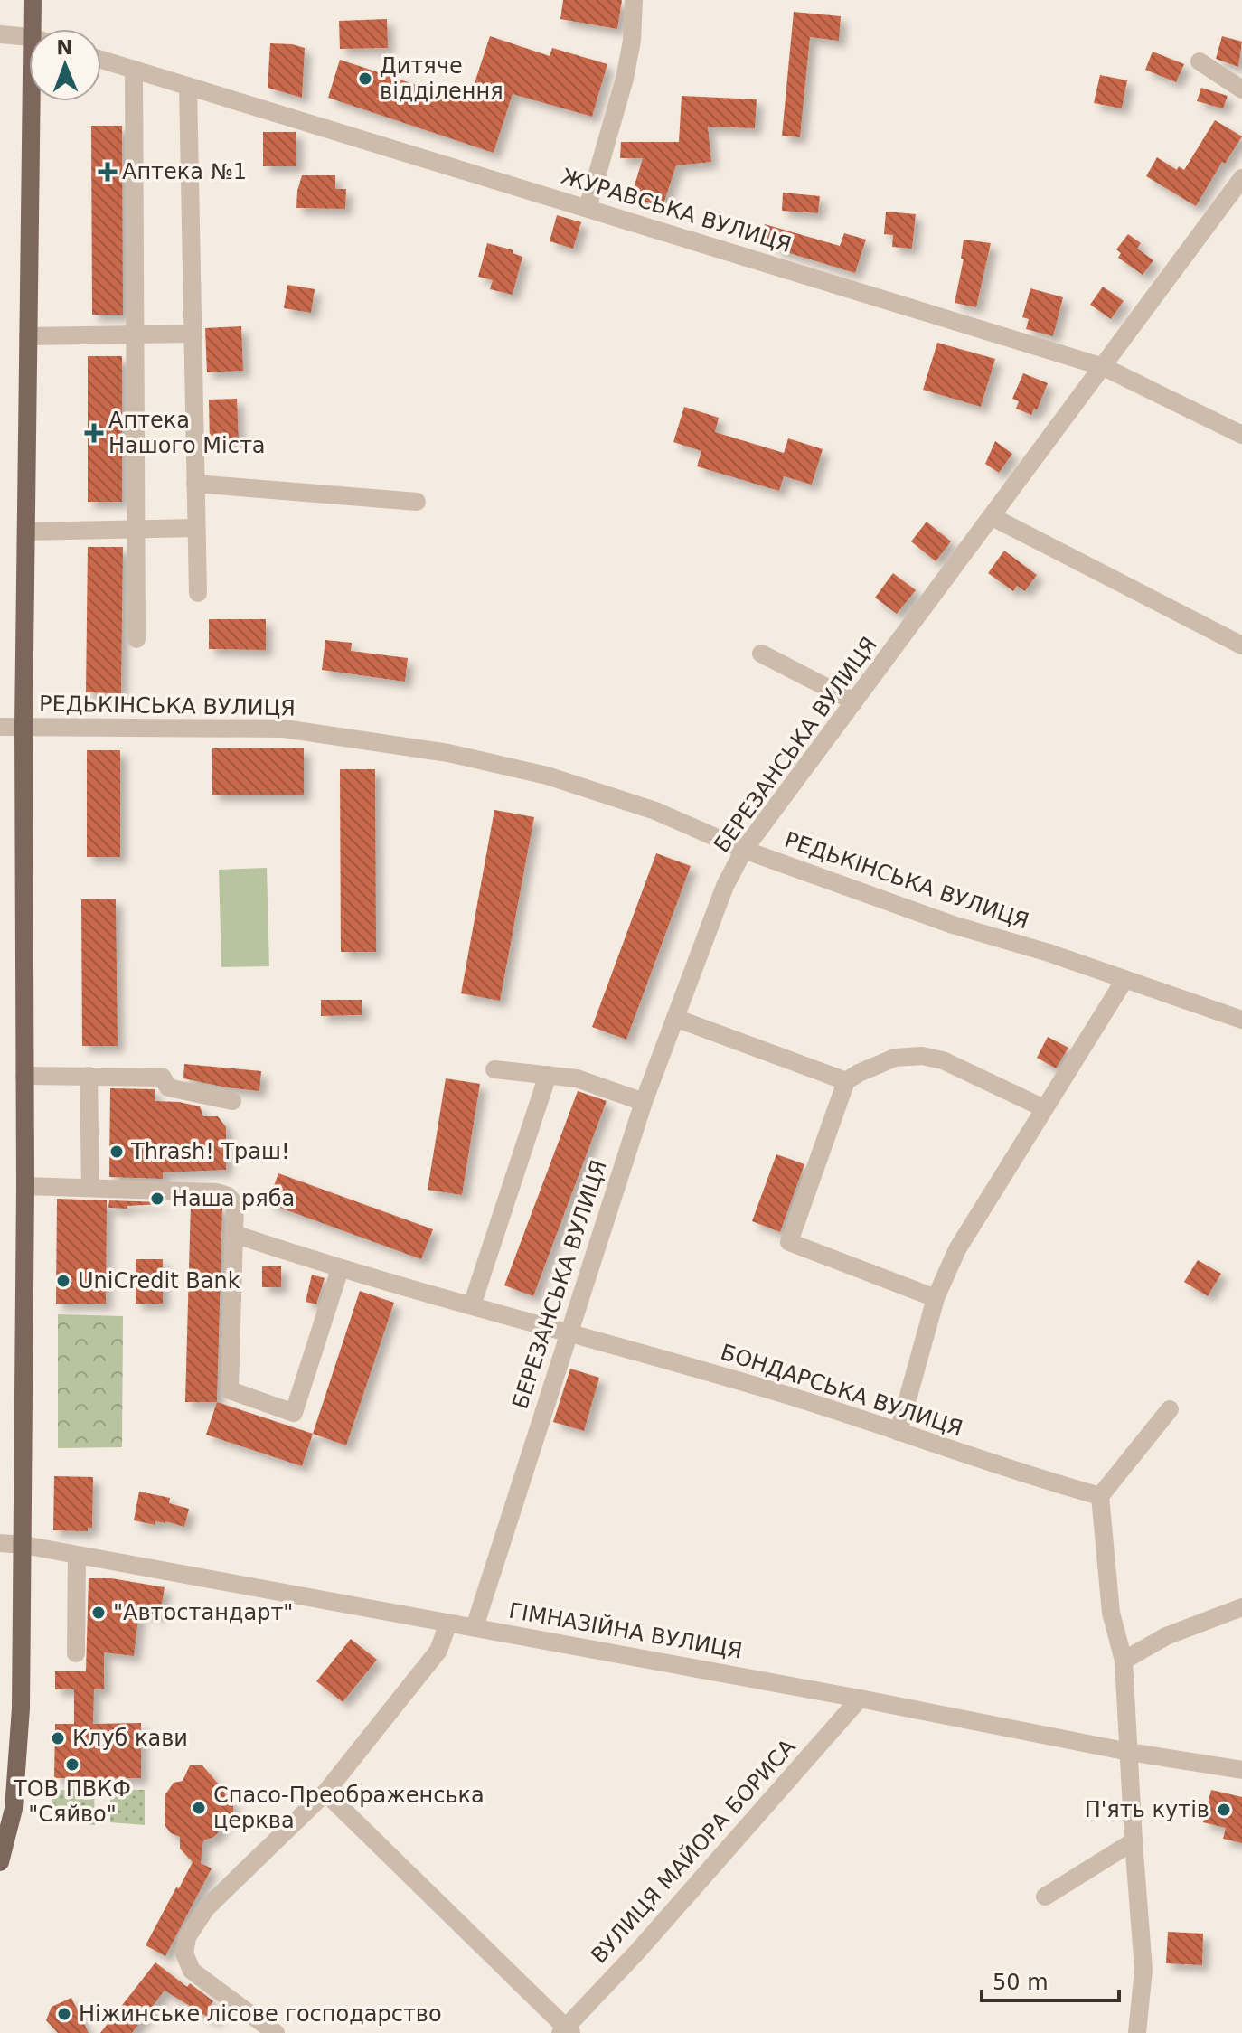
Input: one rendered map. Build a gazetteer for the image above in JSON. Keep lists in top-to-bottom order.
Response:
{
  "streets": {
    "street": [
      "ЖУРАВСЬКА ВУЛИЦЯ",
      "РЕДЬКІНСЬКА ВУЛИЦЯ",
      "БЕРЕЗАНСЬКА ВУЛИЦЯ",
      "БОНДАРСЬКА ВУЛИЦЯ",
      "ГІМНАЗІЙНА ВУЛИЦЯ",
      "ВУЛИЦЯ МАЙОРА БОРИСА"
    ]
  },
  "crossings": [
    ["ЖУРАВСЬКА ВУЛИЦЯ", "БЕРЕЗАНСЬКА ВУЛИЦЯ"],
    ["РЕДЬКІНСЬКА ВУЛИЦЯ", "БЕРЕЗАНСЬКА ВУЛИЦЯ"],
    ["БЕРЕЗАНСЬКА ВУЛИЦЯ", "БОНДАРСЬКА ВУЛИЦЯ"],
    ["БЕРЕЗАНСЬКА ВУЛИЦЯ", "ГІМНАЗІЙНА ВУЛИЦЯ"],
    ["ГІМНАЗІЙНА ВУЛИЦЯ", "ВУЛИЦЯ МАЙОРА БОРИСА"]
  ],
  "places": {
    "other": [
      "Дитяче відділення",
      "Thrash! Траш!",
      "Наша ряба",
      "UniCredit Bank",
      "\"Автостандарт\"",
      "Клуб кави",
      "ТОВ ПВКФ \"Сяйво\"",
      "Спасо-Преображенська церква",
      "П'ять кутів",
      "Ніжинське лісове господарство"
    ],
    "health": ["Аптека №1", "Аптека Нашого Міста"]
  },
  "scale_bar": "50 m",
  "north": "top"
}
